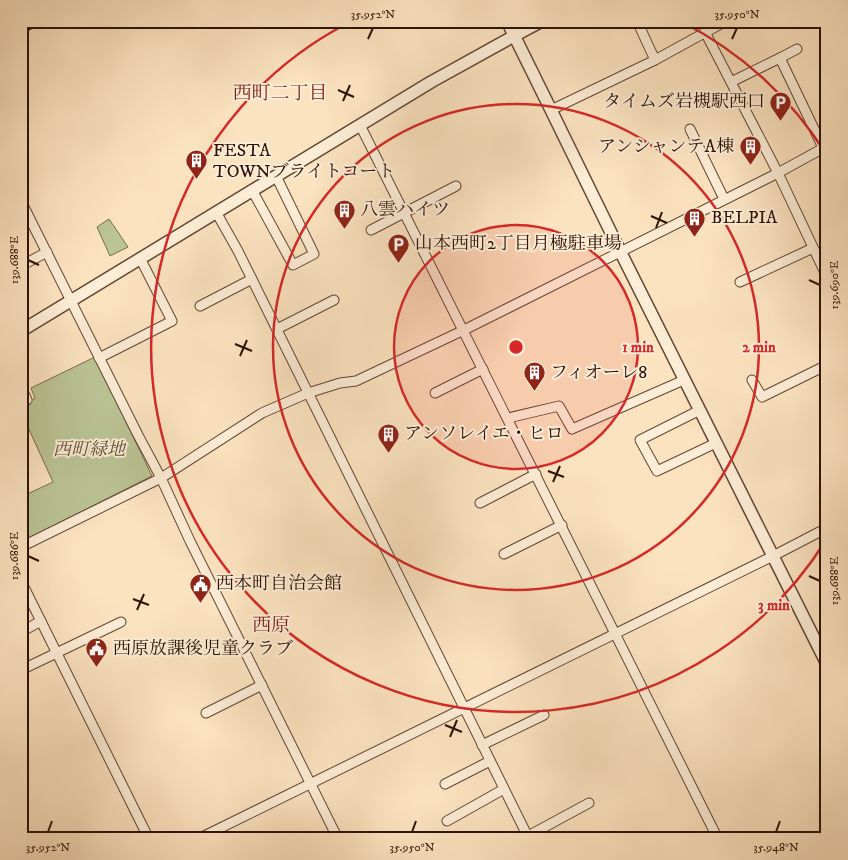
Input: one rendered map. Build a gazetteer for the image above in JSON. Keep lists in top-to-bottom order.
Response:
{
  "districts": ["西町二丁目", "西原"],
  "parks": ["西町緑地"],
  "places": {
    "parking": ["タイムズ岩槻駅西口", "山本西町2丁目月極駐車場"],
    "building": [
      "アンシャンテA棟",
      "FESTA TOWNブライトコート",
      "八雲ハイツ",
      "BELPIA",
      "フィオーレ8",
      "アンソレイエ・ヒロ"
    ],
    "public building": ["西本町自治会館", "西原放課後児童クラブ"]
  },
  "coordinates": [
    "35.952°N",
    "35.950°N",
    "139.688°E",
    "139.690°E",
    "139.686°E",
    "35.948°N"
  ],
  "rings": ["1 min", "2 min", "3 min"]
}
